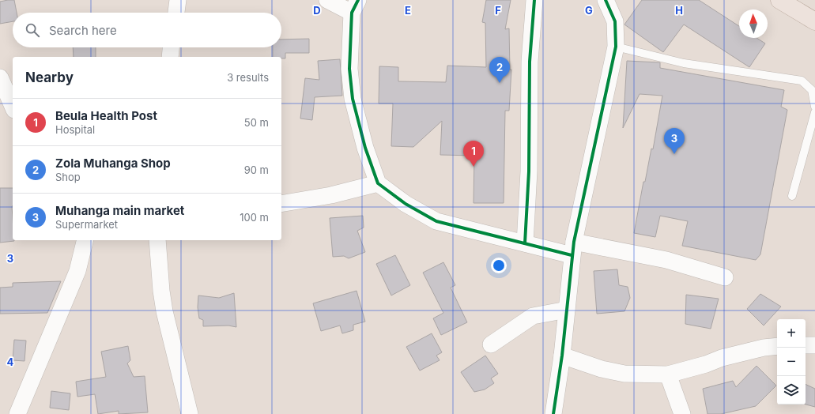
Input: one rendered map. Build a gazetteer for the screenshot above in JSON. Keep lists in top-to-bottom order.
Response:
{
  "north": "top",
  "page": {
    "search": "Search here",
    "pins": ["2", "3", "1"],
    "heading": ["Nearby", "3 results"],
    "list": [
      {
        "mark": "1",
        "name": "Beula Health Post",
        "note": "Hospital",
        "value": "50 m"
      },
      {
        "mark": "2",
        "name": "Zola Muhanga Shop",
        "note": "Shop",
        "value": "90 m"
      },
      {
        "mark": "3",
        "name": "Muhanga main market",
        "note": "Supermarket",
        "value": "100 m"
      }
    ],
    "map_buttons": ["+", "−"]
  },
  "grid": {
    "columns": [
      "D",
      "E",
      "F",
      "G",
      "H"
    ],
    "rows": ["3", "4"]
  }
}
